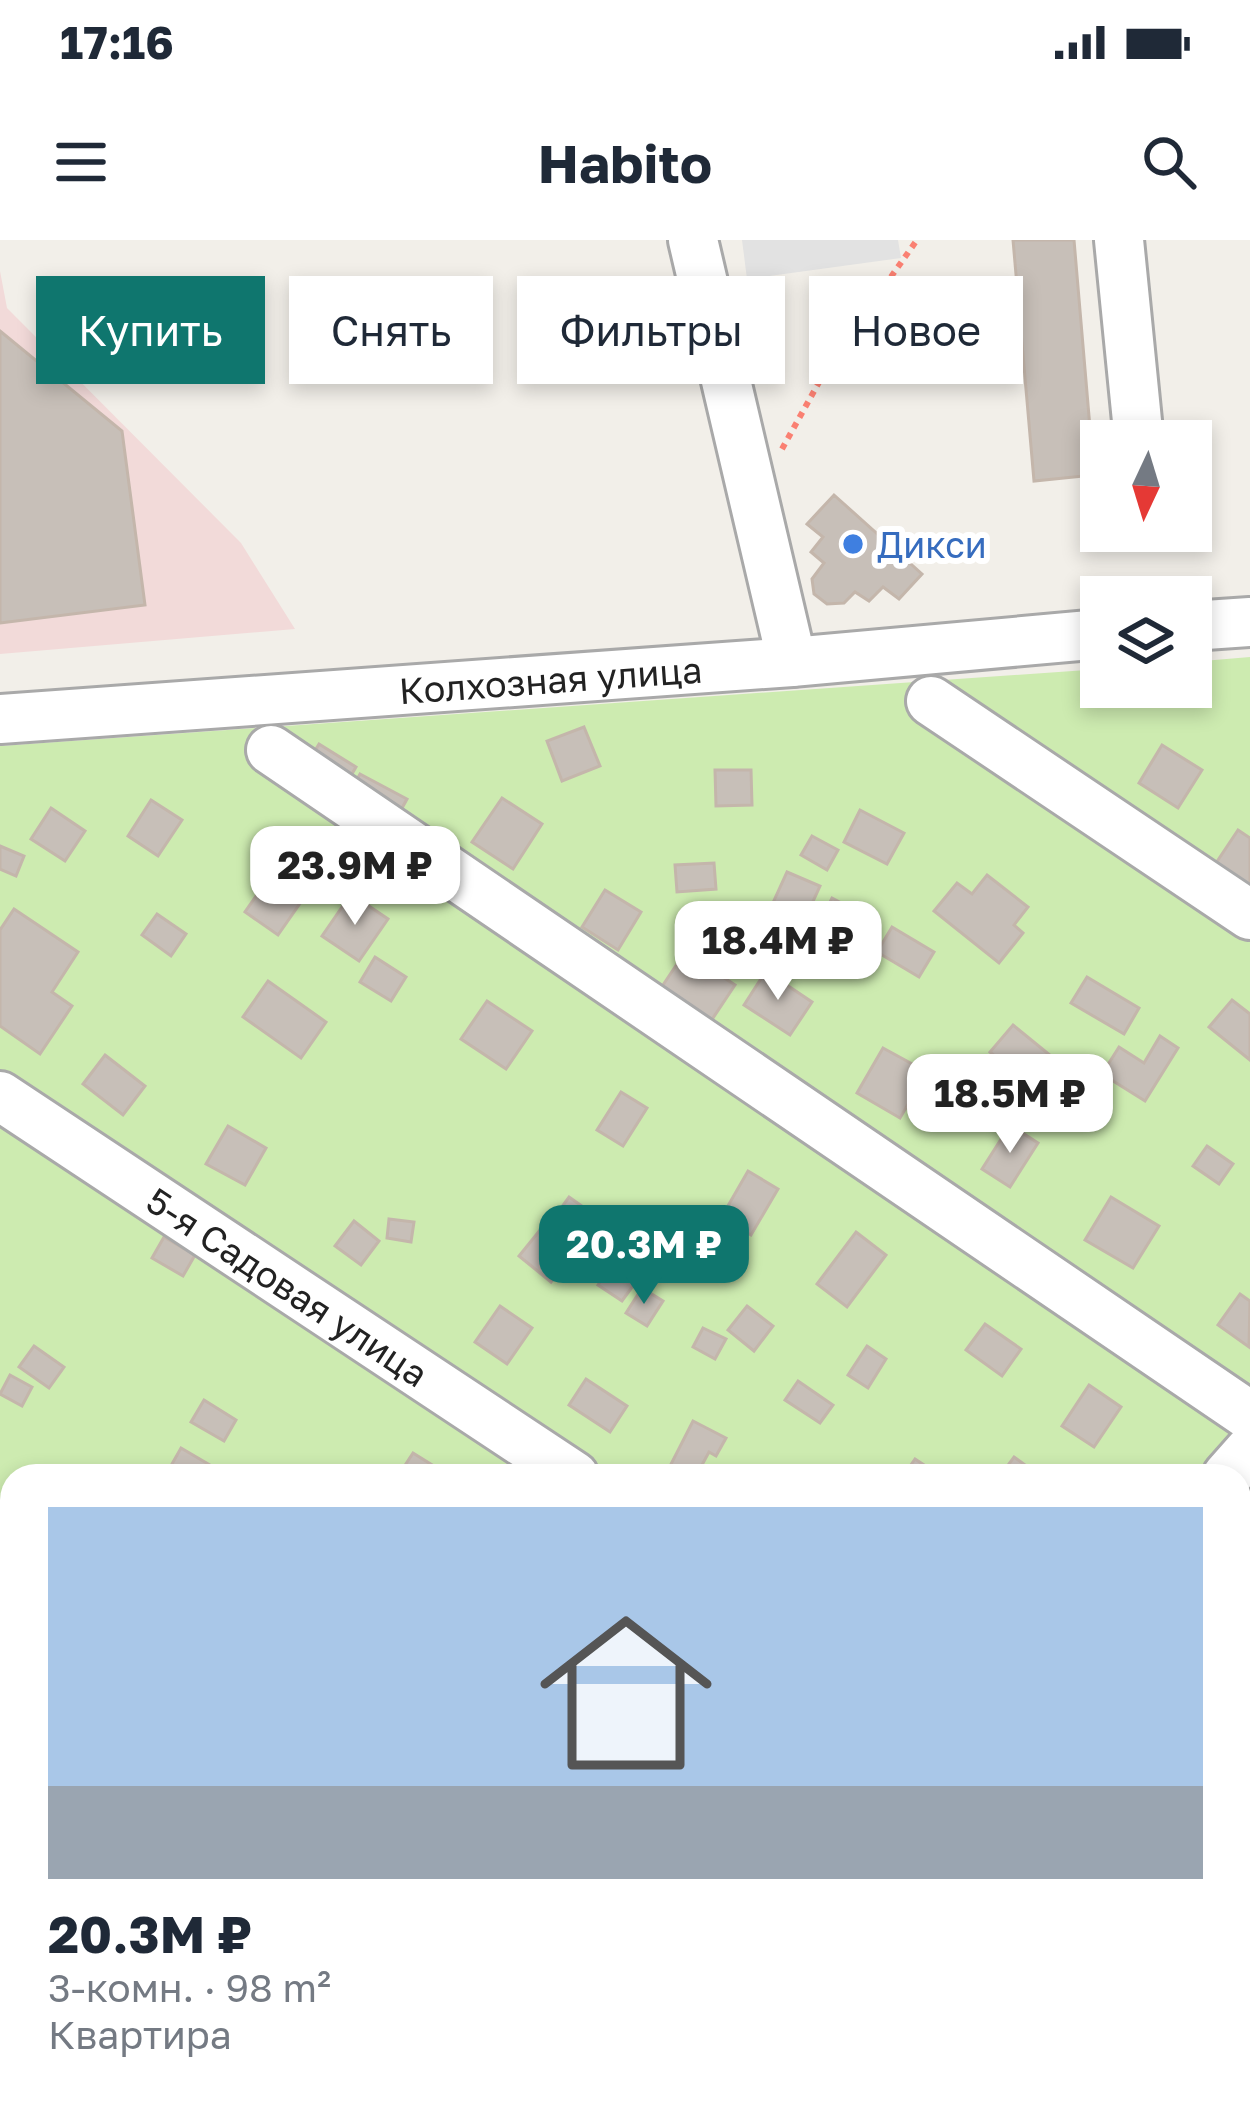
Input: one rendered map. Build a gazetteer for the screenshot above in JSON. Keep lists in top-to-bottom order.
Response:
{
  "streets": {
    "street": ["Колхозная улица", "5-я Садовая улица"]
  },
  "places": ["Дикси"],
  "north": "bottom",
  "page": {
    "status": "17:16",
    "header": "Habito",
    "chip": [
      "Купить",
      "Снять",
      "Фильтры",
      "Новое"
    ],
    "price": [
      "23.9M ₽",
      "18.4M ₽",
      "18.5M ₽",
      "20.3M ₽"
    ],
    "list": [
      {
        "name": "20.3M ₽",
        "note": "3-комн. · 98 m² · Квартира"
      }
    ]
  }
}
